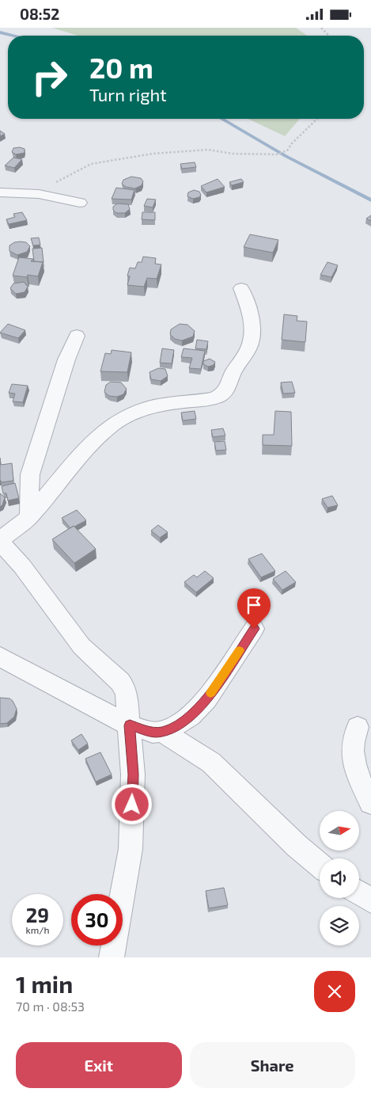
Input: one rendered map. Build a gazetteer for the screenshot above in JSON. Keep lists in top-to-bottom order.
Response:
{
  "north": "right",
  "page": {
    "status": "08:52",
    "turn": ["20 m", "Turn right"],
    "speed": "29 km/h",
    "limit": "30",
    "heading": ["1 min", "70 m · 08:53"],
    "buttons": ["Exit", "Share"]
  }
}
